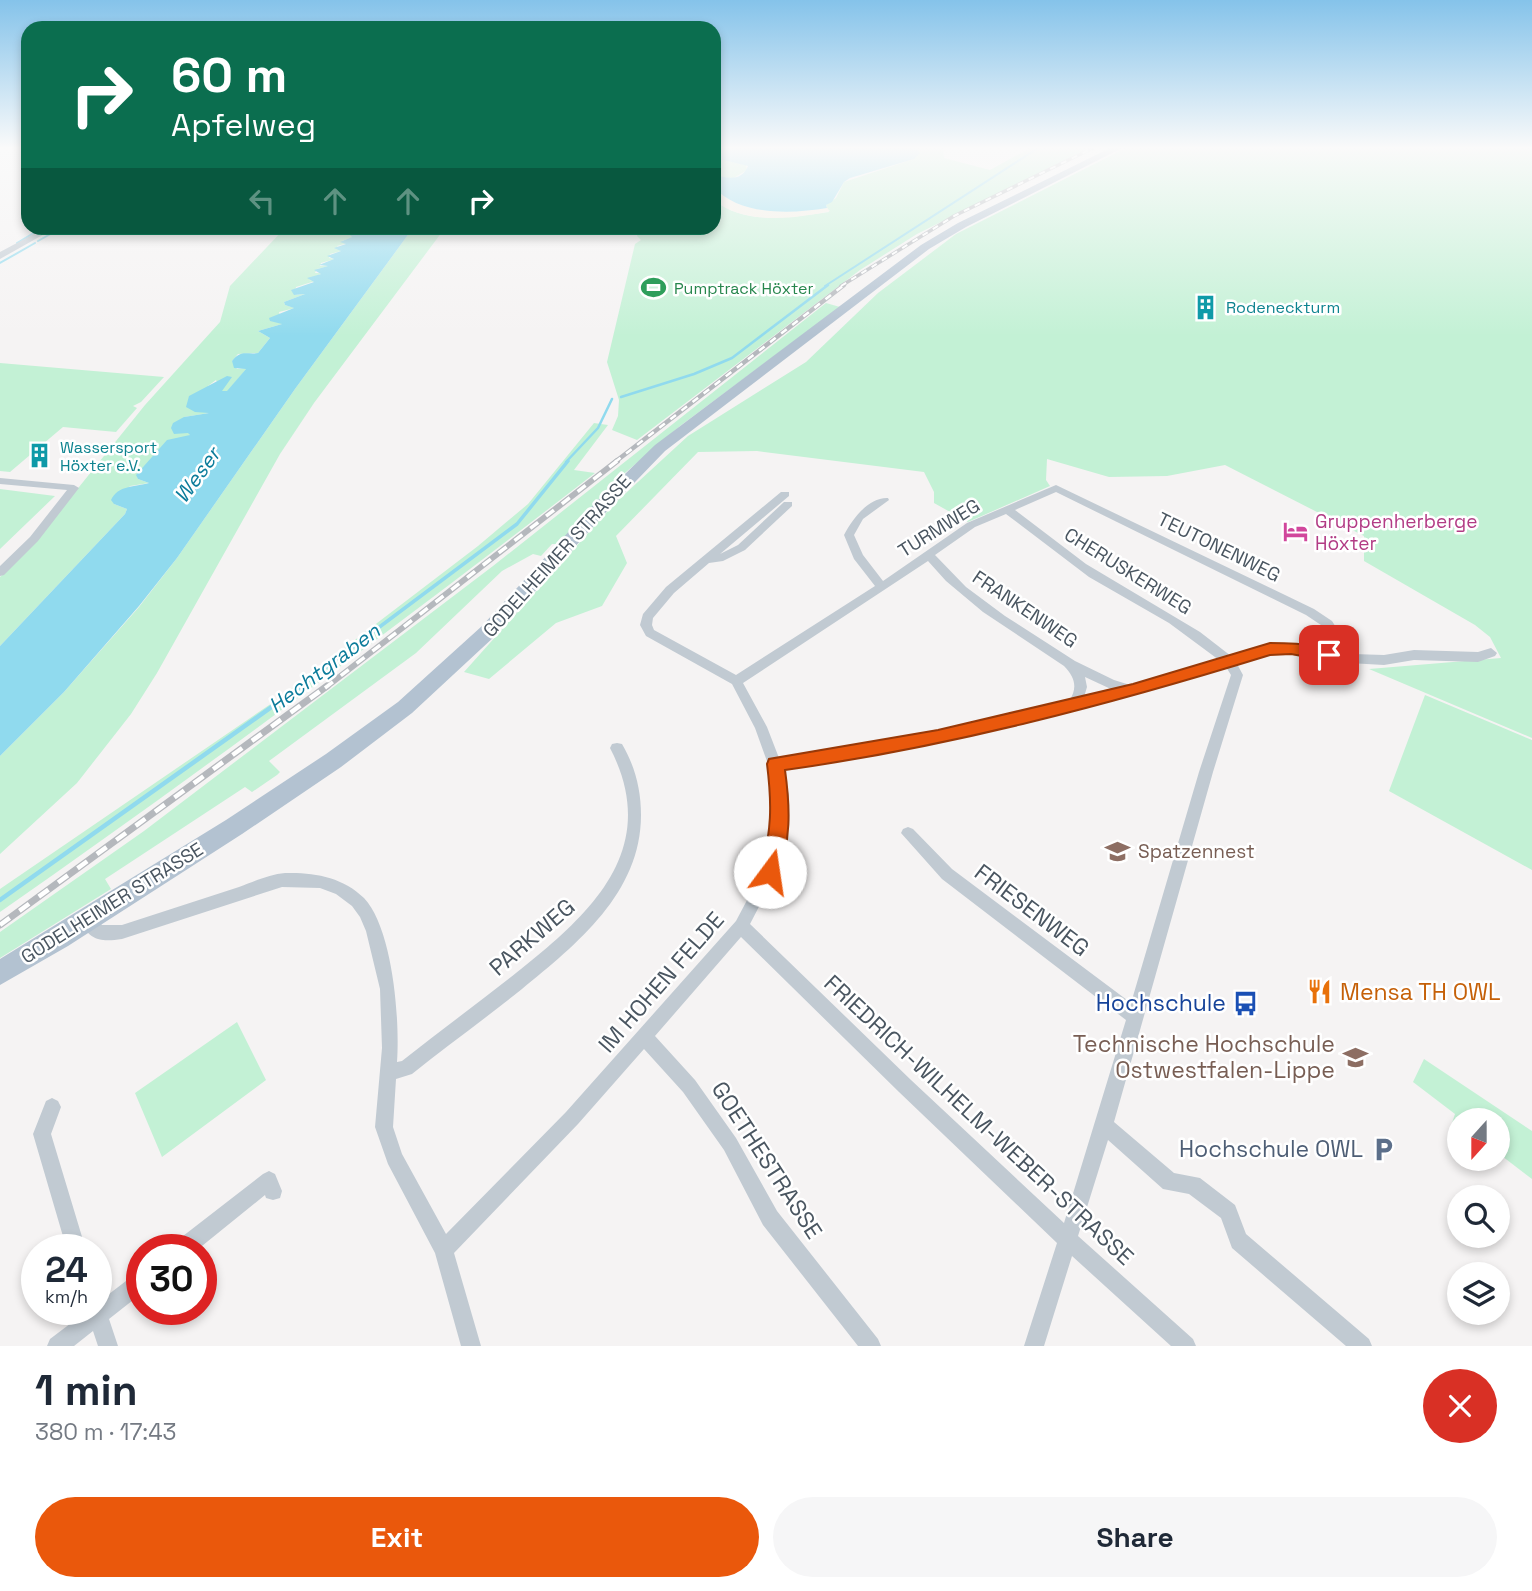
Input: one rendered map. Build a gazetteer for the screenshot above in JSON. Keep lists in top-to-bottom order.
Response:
{
  "streets": {
    "main road": ["GODELHEIMER STRASSE"],
    "street": [
      "TURMWEG",
      "TEUTONENWEG",
      "CHERUSKERWEG",
      "FRANKENWEG",
      "FRIESENWEG",
      "PARKWEG",
      "IM HOHEN FELDE",
      "FRIEDRICH-WILHELM-WEBER-STRASSE",
      "GOETHESTRASSE"
    ]
  },
  "crossings": [
    ["TURMWEG", "TEUTONENWEG"],
    ["TURMWEG", "CHERUSKERWEG"],
    ["TURMWEG", "FRANKENWEG"],
    ["TURMWEG", "IM HOHEN FELDE"],
    ["IM HOHEN FELDE", "FRIEDRICH-WILHELM-WEBER-STRASSE"],
    ["IM HOHEN FELDE", "GOETHESTRASSE"]
  ],
  "water": ["Weser", "Hechtgraben"],
  "places": {
    "sports": ["Pumptrack Höxter"],
    "building": ["Rodeneckturm", "Wassersport Höxter e.V."],
    "hotel": ["Gruppenherberge Höxter"],
    "school or university": ["Spatzennest", "Technische Hochschule Ostwestfalen-Lippe"],
    "restaurant": ["Mensa TH OWL"],
    "bus stop": ["Hochschule"],
    "parking": ["Hochschule OWL"]
  },
  "north": "bottom",
  "page": {
    "turn": ["60 m", "Apfelweg"],
    "speed": "24 km/h",
    "limit": "30",
    "heading": ["1 min", "380 m · 17:43"],
    "buttons": ["Exit", "Share"]
  }
}
